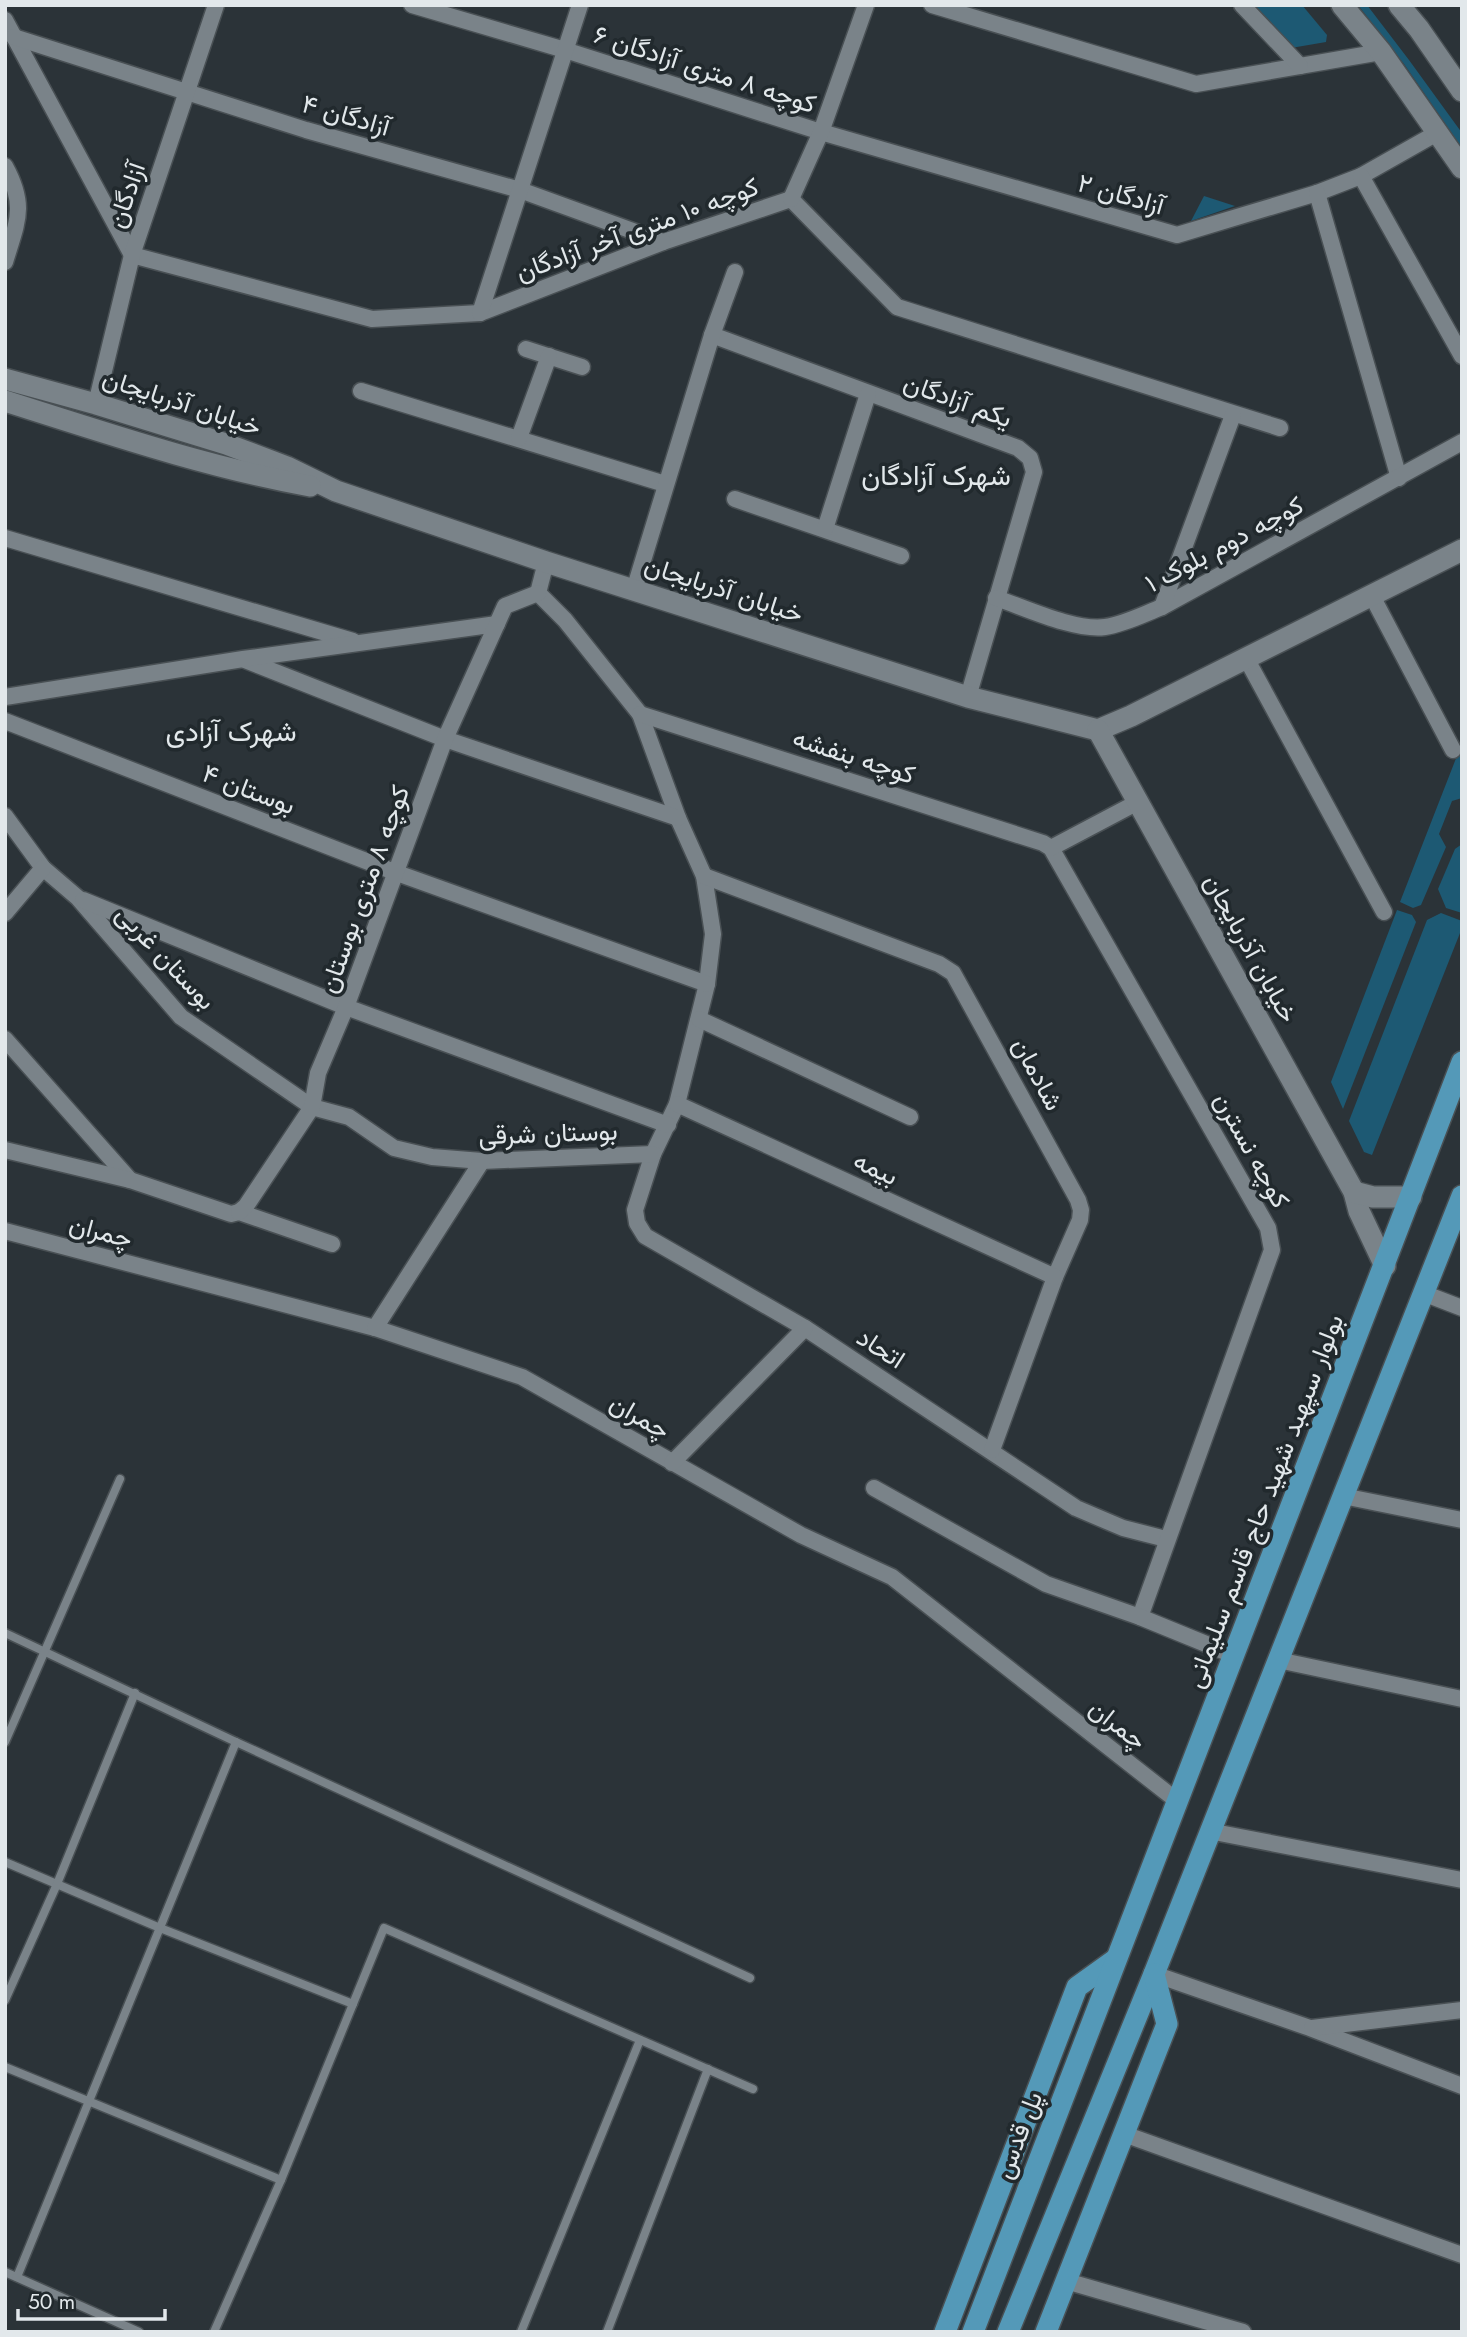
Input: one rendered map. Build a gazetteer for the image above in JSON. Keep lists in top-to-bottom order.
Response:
{
  "streets": {
    "main road": ["بولوار سپهبد شهید حاج قاسم سلیمانی", "پل قدس"],
    "street": [
      "کوچه ۸ متری آزادگان ۶",
      "آزادگان ۴",
      "آزادگان ۲",
      "آزادگان",
      "کوچه ۱۰ متری آخر آزادگان",
      "یکم آزادگان",
      "خیابان آذربایجان",
      "کوچه دوم بلوک ۱",
      "کوچه بنفشه",
      "بوستان ۴",
      "کوچه ۸ متری بوستان",
      "بوستان غربی",
      "شادمان",
      "بوستان شرقی",
      "کوچه نسترن",
      "بیمه",
      "چمران",
      "اتحاد"
    ]
  },
  "crossings": [
    ["کوچه ۸ متری آزادگان ۶", "آزادگان ۲"],
    ["آزادگان ۴", "آزادگان"],
    ["آزادگان ۴", "کوچه ۱۰ متری آخر آزادگان"],
    ["آزادگان", "کوچه ۱۰ متری آخر آزادگان"],
    ["آزادگان", "خیابان آذربایجان"],
    ["یکم آزادگان", "خیابان آذربایجان"],
    ["یکم آزادگان", "کوچه دوم بلوک ۱"],
    ["خیابان آذربایجان", "بولوار سپهبد شهید حاج قاسم سلیمانی"],
    ["کوچه بنفشه", "بوستان شرقی"],
    ["کوچه بنفشه", "کوچه نسترن"],
    ["بوستان ۴", "کوچه ۸ متری بوستان"],
    ["بوستان ۴", "بوستان شرقی"],
    ["کوچه ۸ متری بوستان", "بوستان غربی"],
    ["کوچه ۸ متری بوستان", "بوستان شرقی"],
    ["بوستان غربی", "بوستان شرقی"],
    ["شادمان", "بوستان شرقی"],
    ["شادمان", "بیمه"],
    ["شادمان", "اتحاد"],
    ["بوستان شرقی", "بیمه"],
    ["بوستان شرقی", "اتحاد"],
    ["کوچه نسترن", "اتحاد"],
    ["چمران", "بولوار سپهبد شهید حاج قاسم سلیمانی"],
    ["بولوار سپهبد شهید حاج قاسم سلیمانی", "پل قدس"]
  ],
  "districts": ["شهرک آزادگان", "شهرک آزادی"],
  "scale_bar": "50 m"
}
